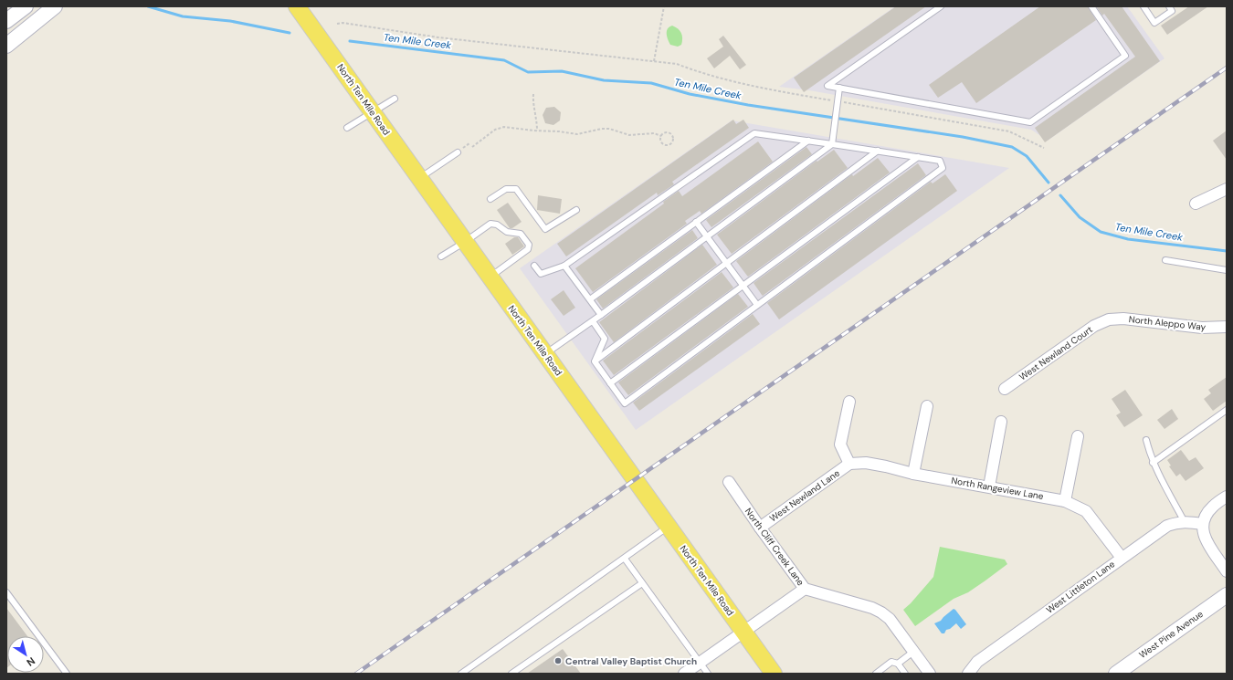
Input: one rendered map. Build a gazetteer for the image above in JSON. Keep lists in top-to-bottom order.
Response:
{
  "streets": {
    "main road": ["North Ten Mile Road"],
    "street": [
      "North Aleppo Way",
      "West Newland Court",
      "North Rangeview Lane",
      "West Newland Lane",
      "North Cliff Creek Lane",
      "West Littleton Lane",
      "West Pine Avenue"
    ]
  },
  "crossings": [
    ["North Aleppo Way", "West Newland Court"],
    ["North Rangeview Lane", "West Newland Lane"],
    ["North Rangeview Lane", "West Littleton Lane"],
    ["West Newland Lane", "North Cliff Creek Lane"]
  ],
  "water": ["Ten Mile Creek"],
  "places": ["Central Valley Baptist Church"],
  "north": "bottom right"
}
